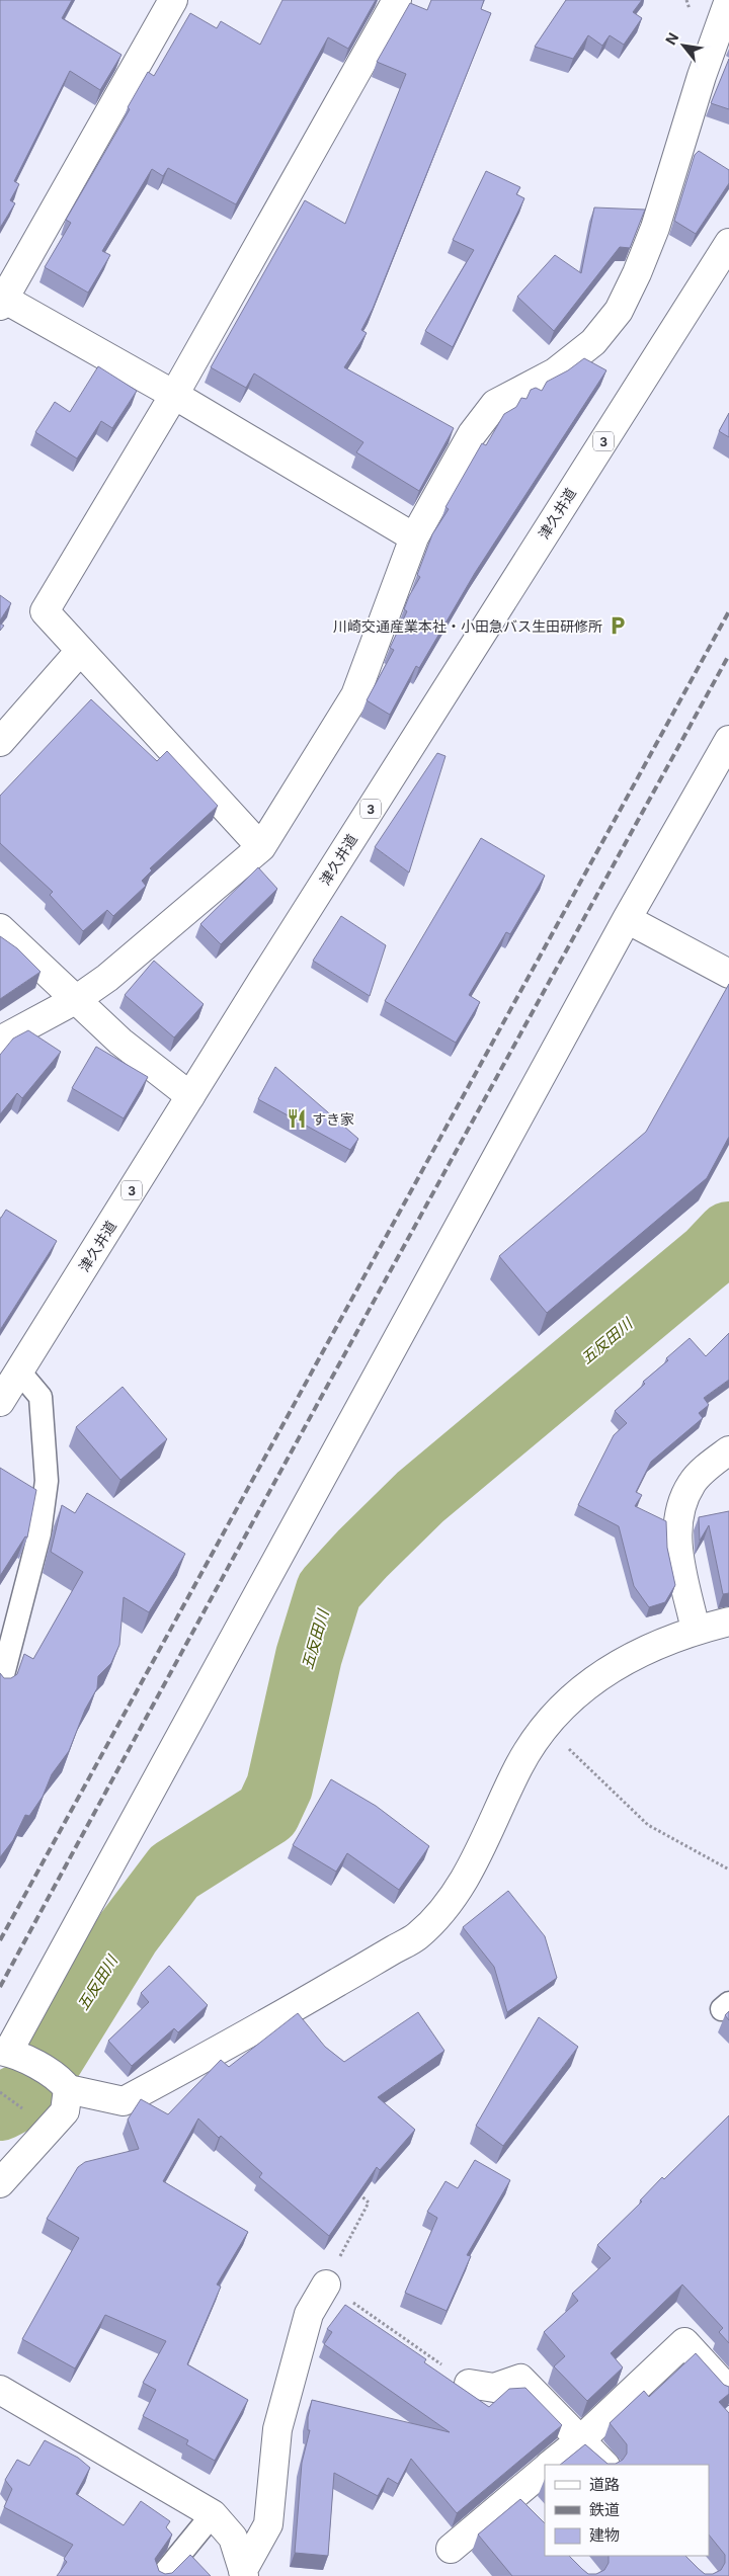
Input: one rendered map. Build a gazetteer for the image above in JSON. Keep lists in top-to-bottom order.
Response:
{
  "streets": {
    "street": ["3", "津久井道"]
  },
  "water": ["五反田川"],
  "places": {
    "parking": ["川崎交通産業本社・小田急バス生田研修所"],
    "restaurant": ["すき家"]
  },
  "legend": ["道路", "鉄道", "建物"],
  "north": "top left"
}
